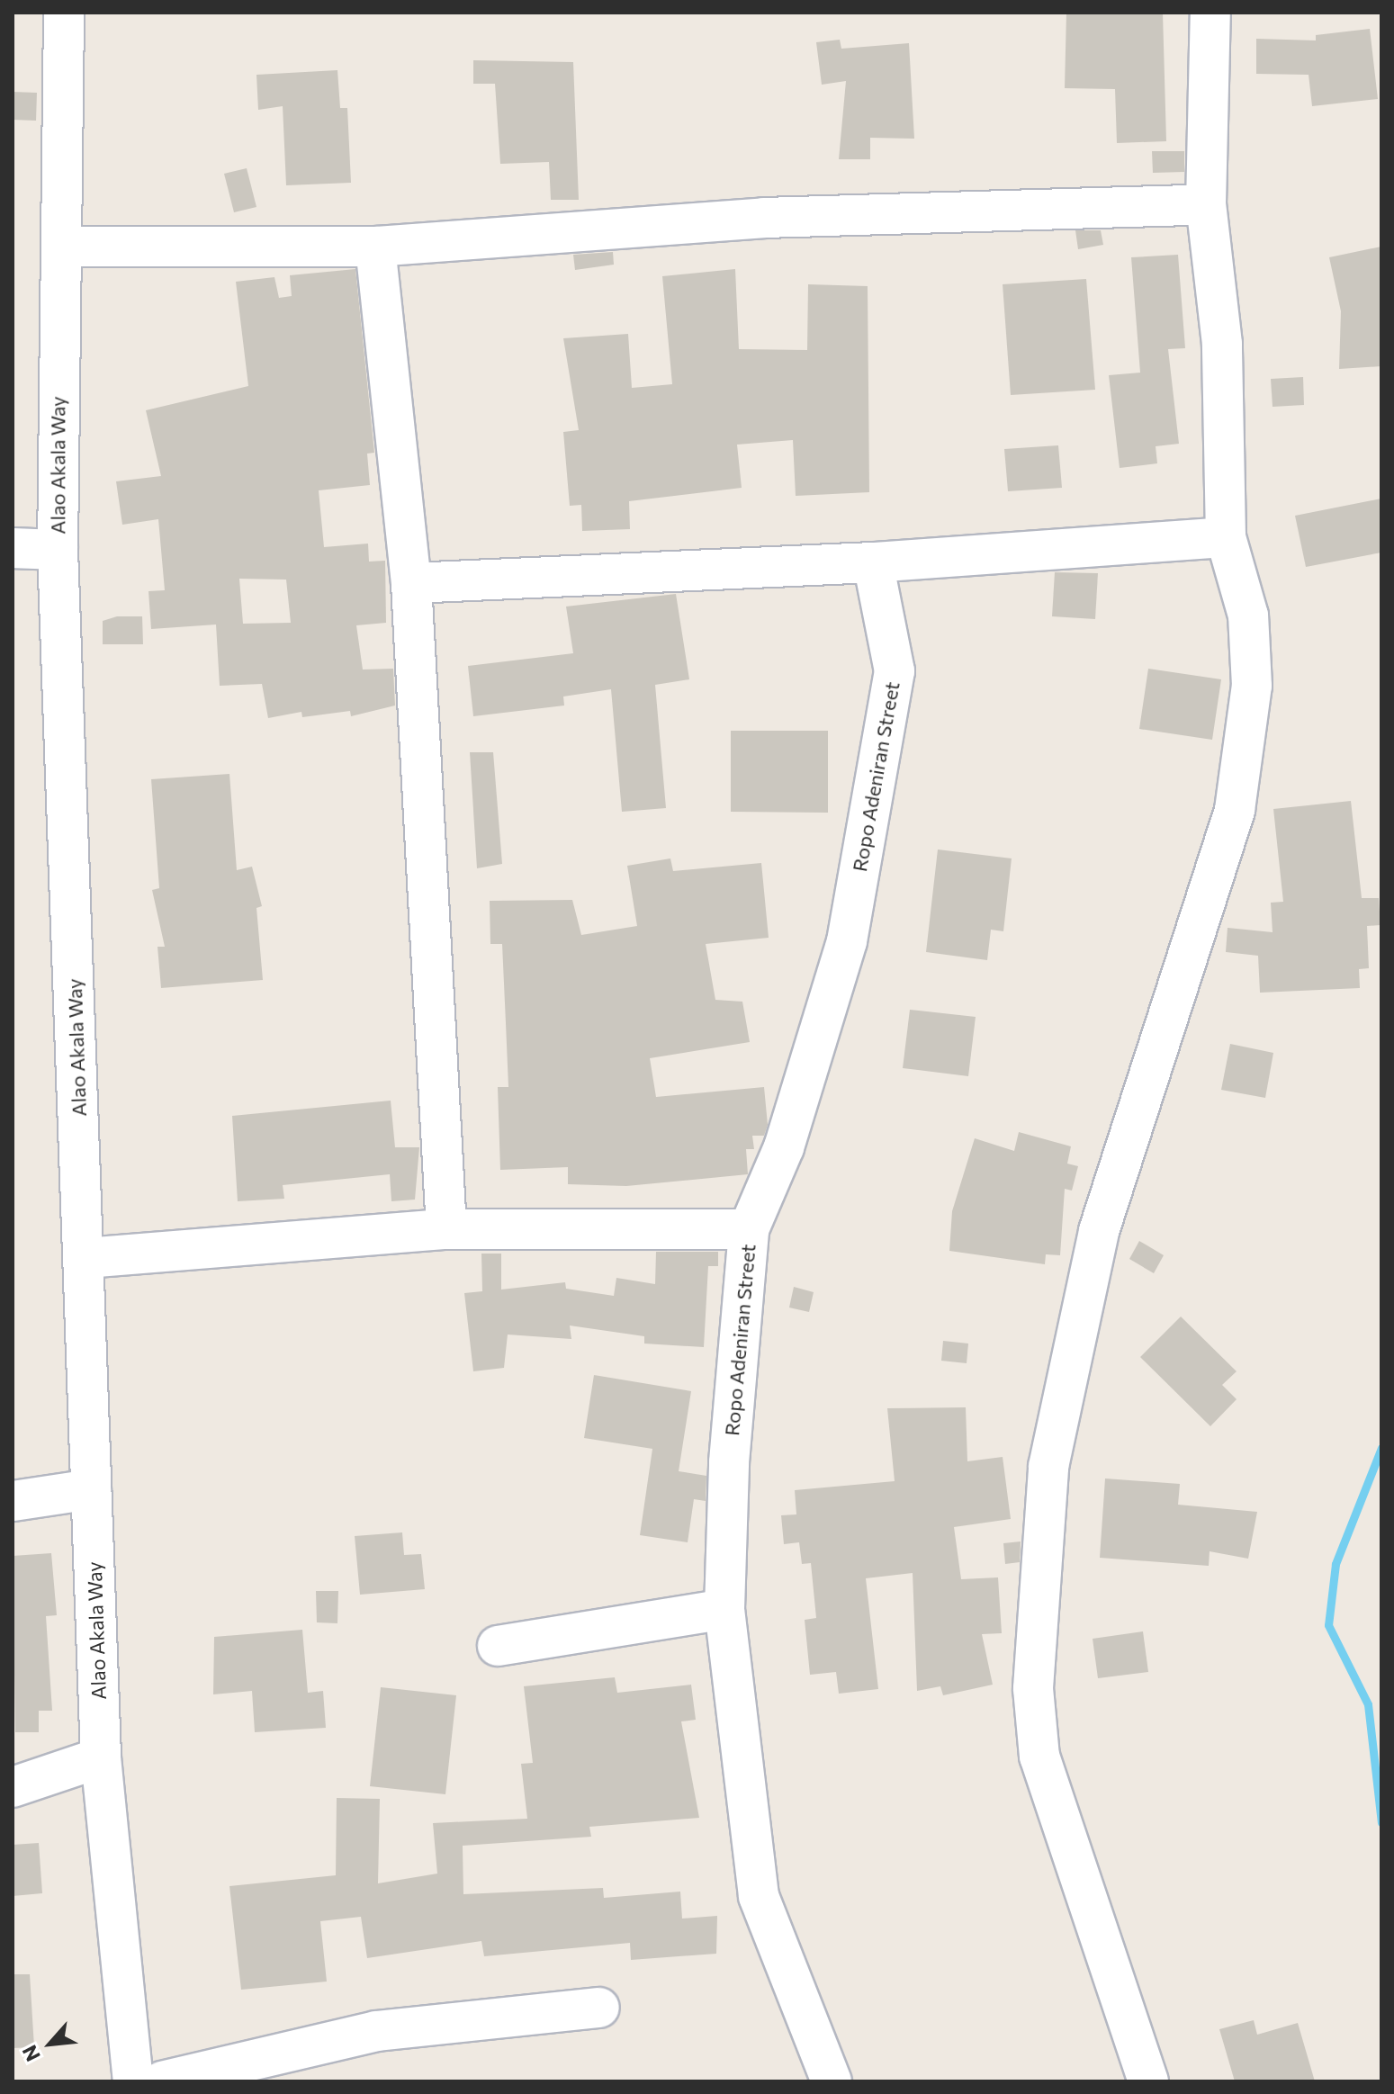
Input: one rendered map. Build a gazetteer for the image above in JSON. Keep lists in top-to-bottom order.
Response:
{
  "streets": {
    "street": ["Alao Akala Way", "Ropo Adeniran Street"]
  },
  "north": "bottom left"
}
